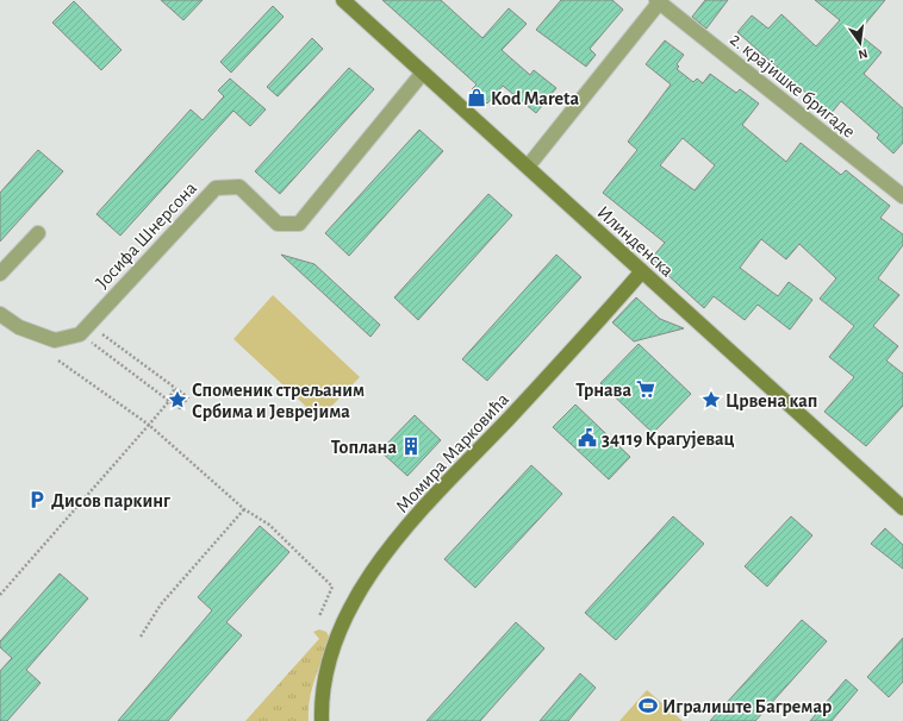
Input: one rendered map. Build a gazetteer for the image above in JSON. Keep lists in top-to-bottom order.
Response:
{
  "streets": {
    "street": [
      "2. крајишке бригаде",
      "Јосифа Шнерсона",
      "Илинденска",
      "Момира Марковића"
    ]
  },
  "crossings": [
    ["2. крајишке бригаде", "Илинденска"],
    ["Јосифа Шнерсона", "Илинденска"],
    ["Илинденска", "Момира Марковића"]
  ],
  "places": {
    "shop": ["Kod Mareta"],
    "supermarket": ["Трнава"],
    "place": ["Споменик стрељаним Србима и Јеврејима", "Црвена кап"],
    "public building": ["34119 Крагујевац"],
    "building": ["Топлана"],
    "parking": ["Дисов паркинг"],
    "sports": ["Игралиште Багремар"]
  },
  "north": "bottom"
}
